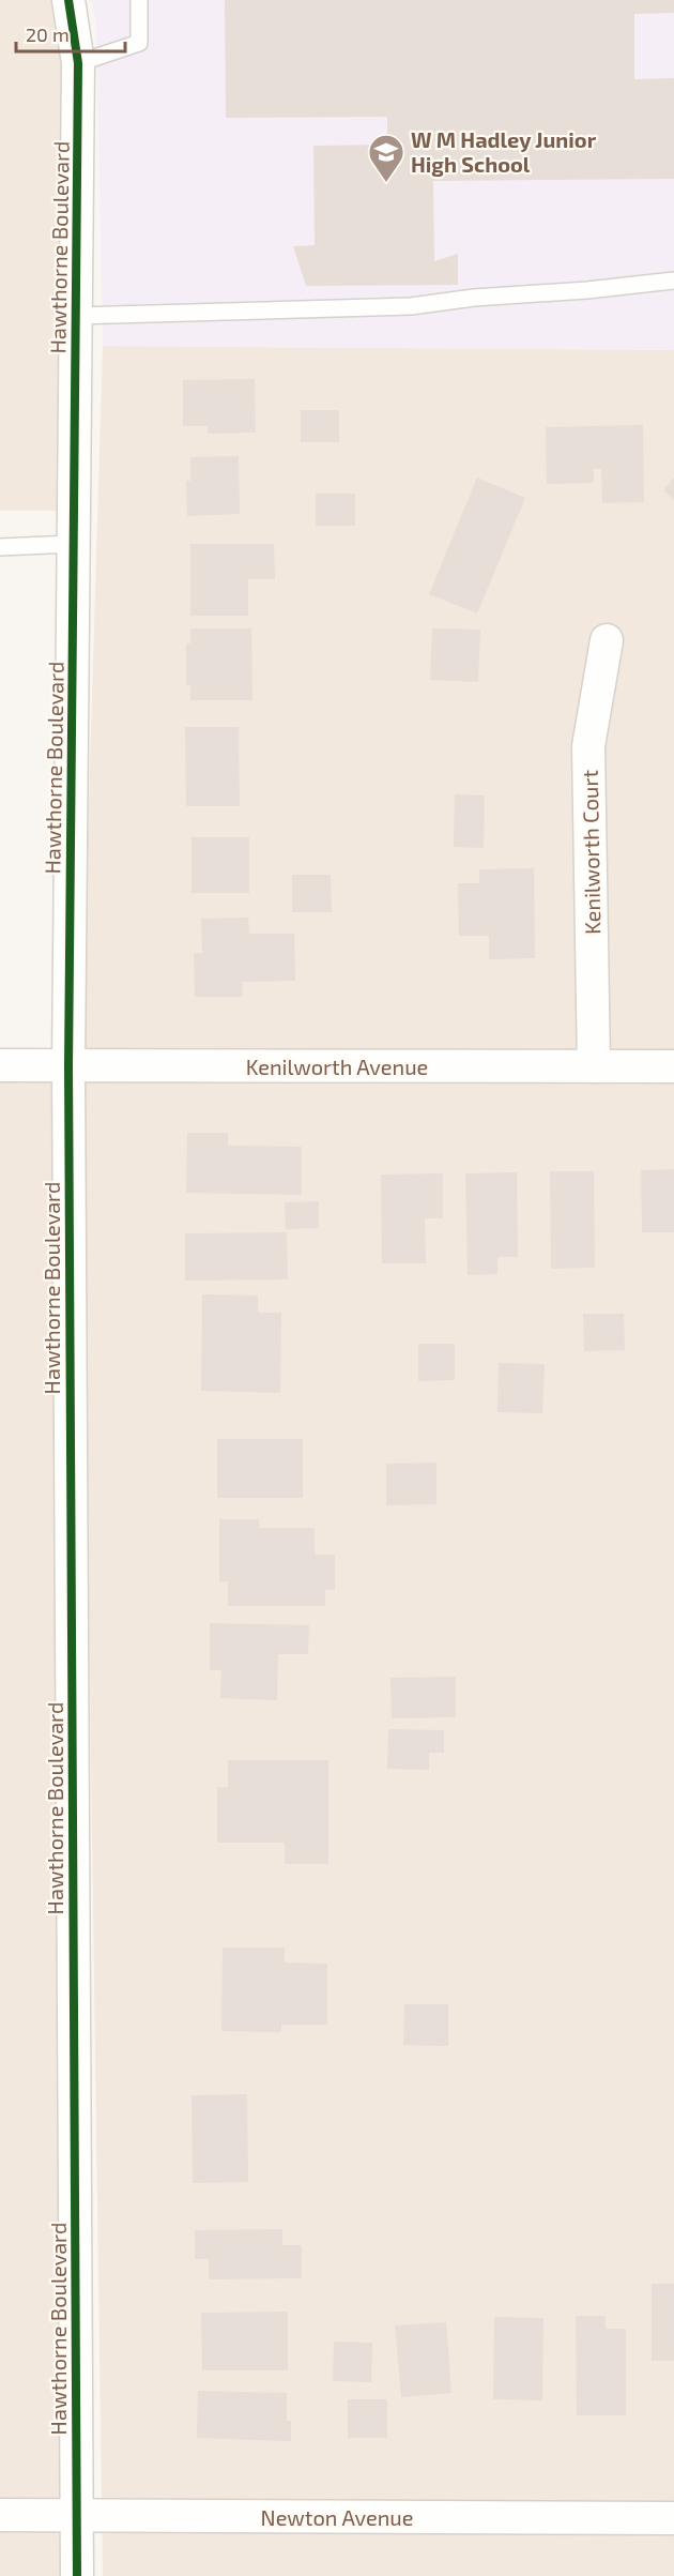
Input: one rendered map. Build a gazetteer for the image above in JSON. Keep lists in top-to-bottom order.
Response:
{
  "streets": {
    "street": [
      "Hawthorne Boulevard",
      "Kenilworth Court",
      "Kenilworth Avenue",
      "Newton Avenue"
    ]
  },
  "crossings": [
    ["Hawthorne Boulevard", "Kenilworth Avenue"],
    ["Hawthorne Boulevard", "Newton Avenue"],
    ["Kenilworth Court", "Kenilworth Avenue"]
  ],
  "places": {
    "school or university": ["W M Hadley Junior High School"]
  },
  "scale_bar": "20 m"
}
